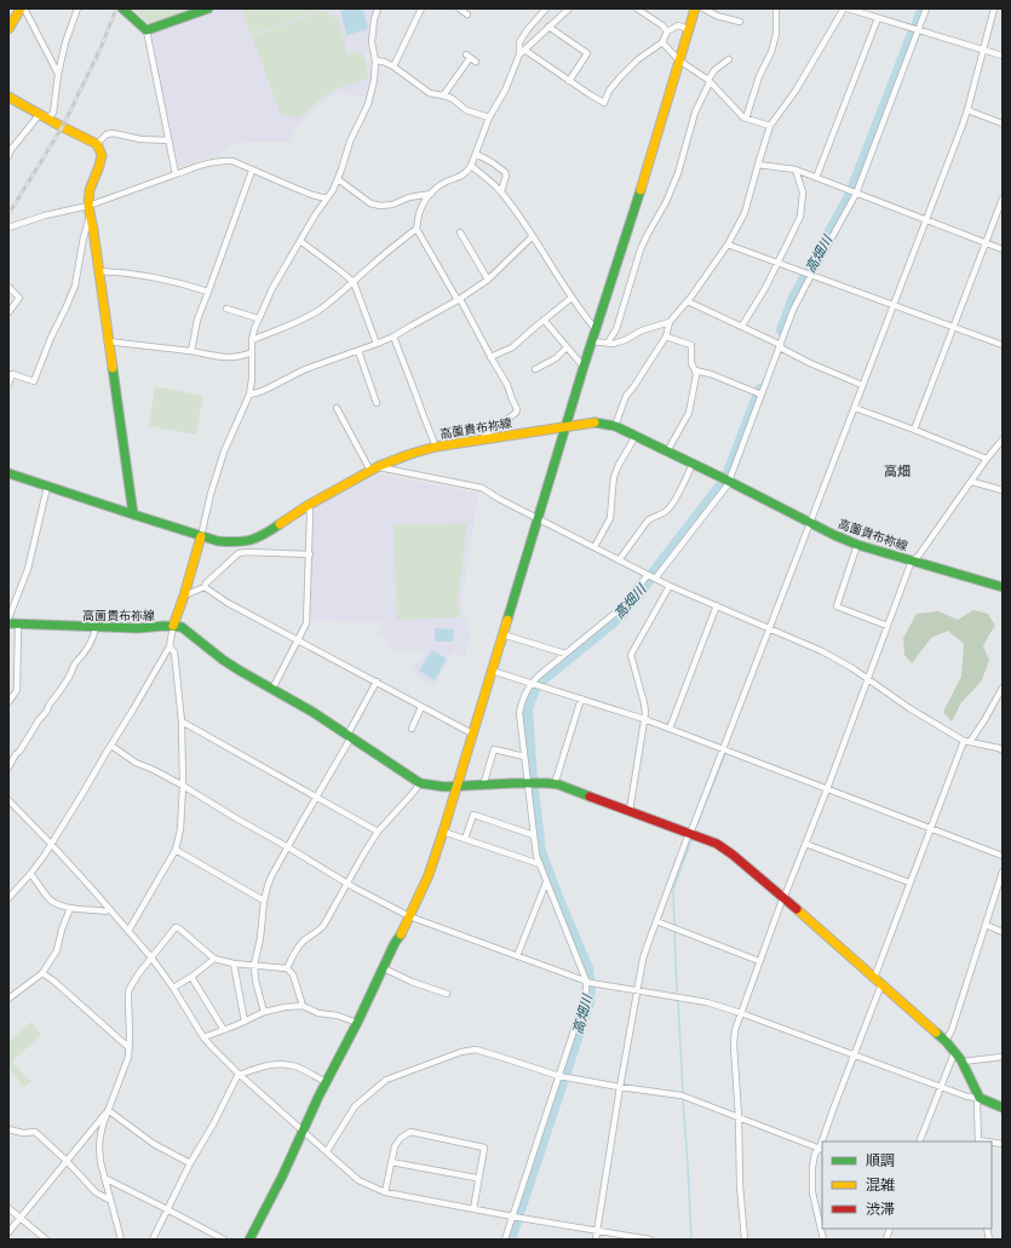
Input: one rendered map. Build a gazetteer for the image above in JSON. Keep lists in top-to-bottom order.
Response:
{
  "streets": {
    "street": ["高薗貴布祢線"]
  },
  "districts": ["高畑"],
  "water": ["高畑川"],
  "legend": ["順調", "混雑", "渋滞"]
}
